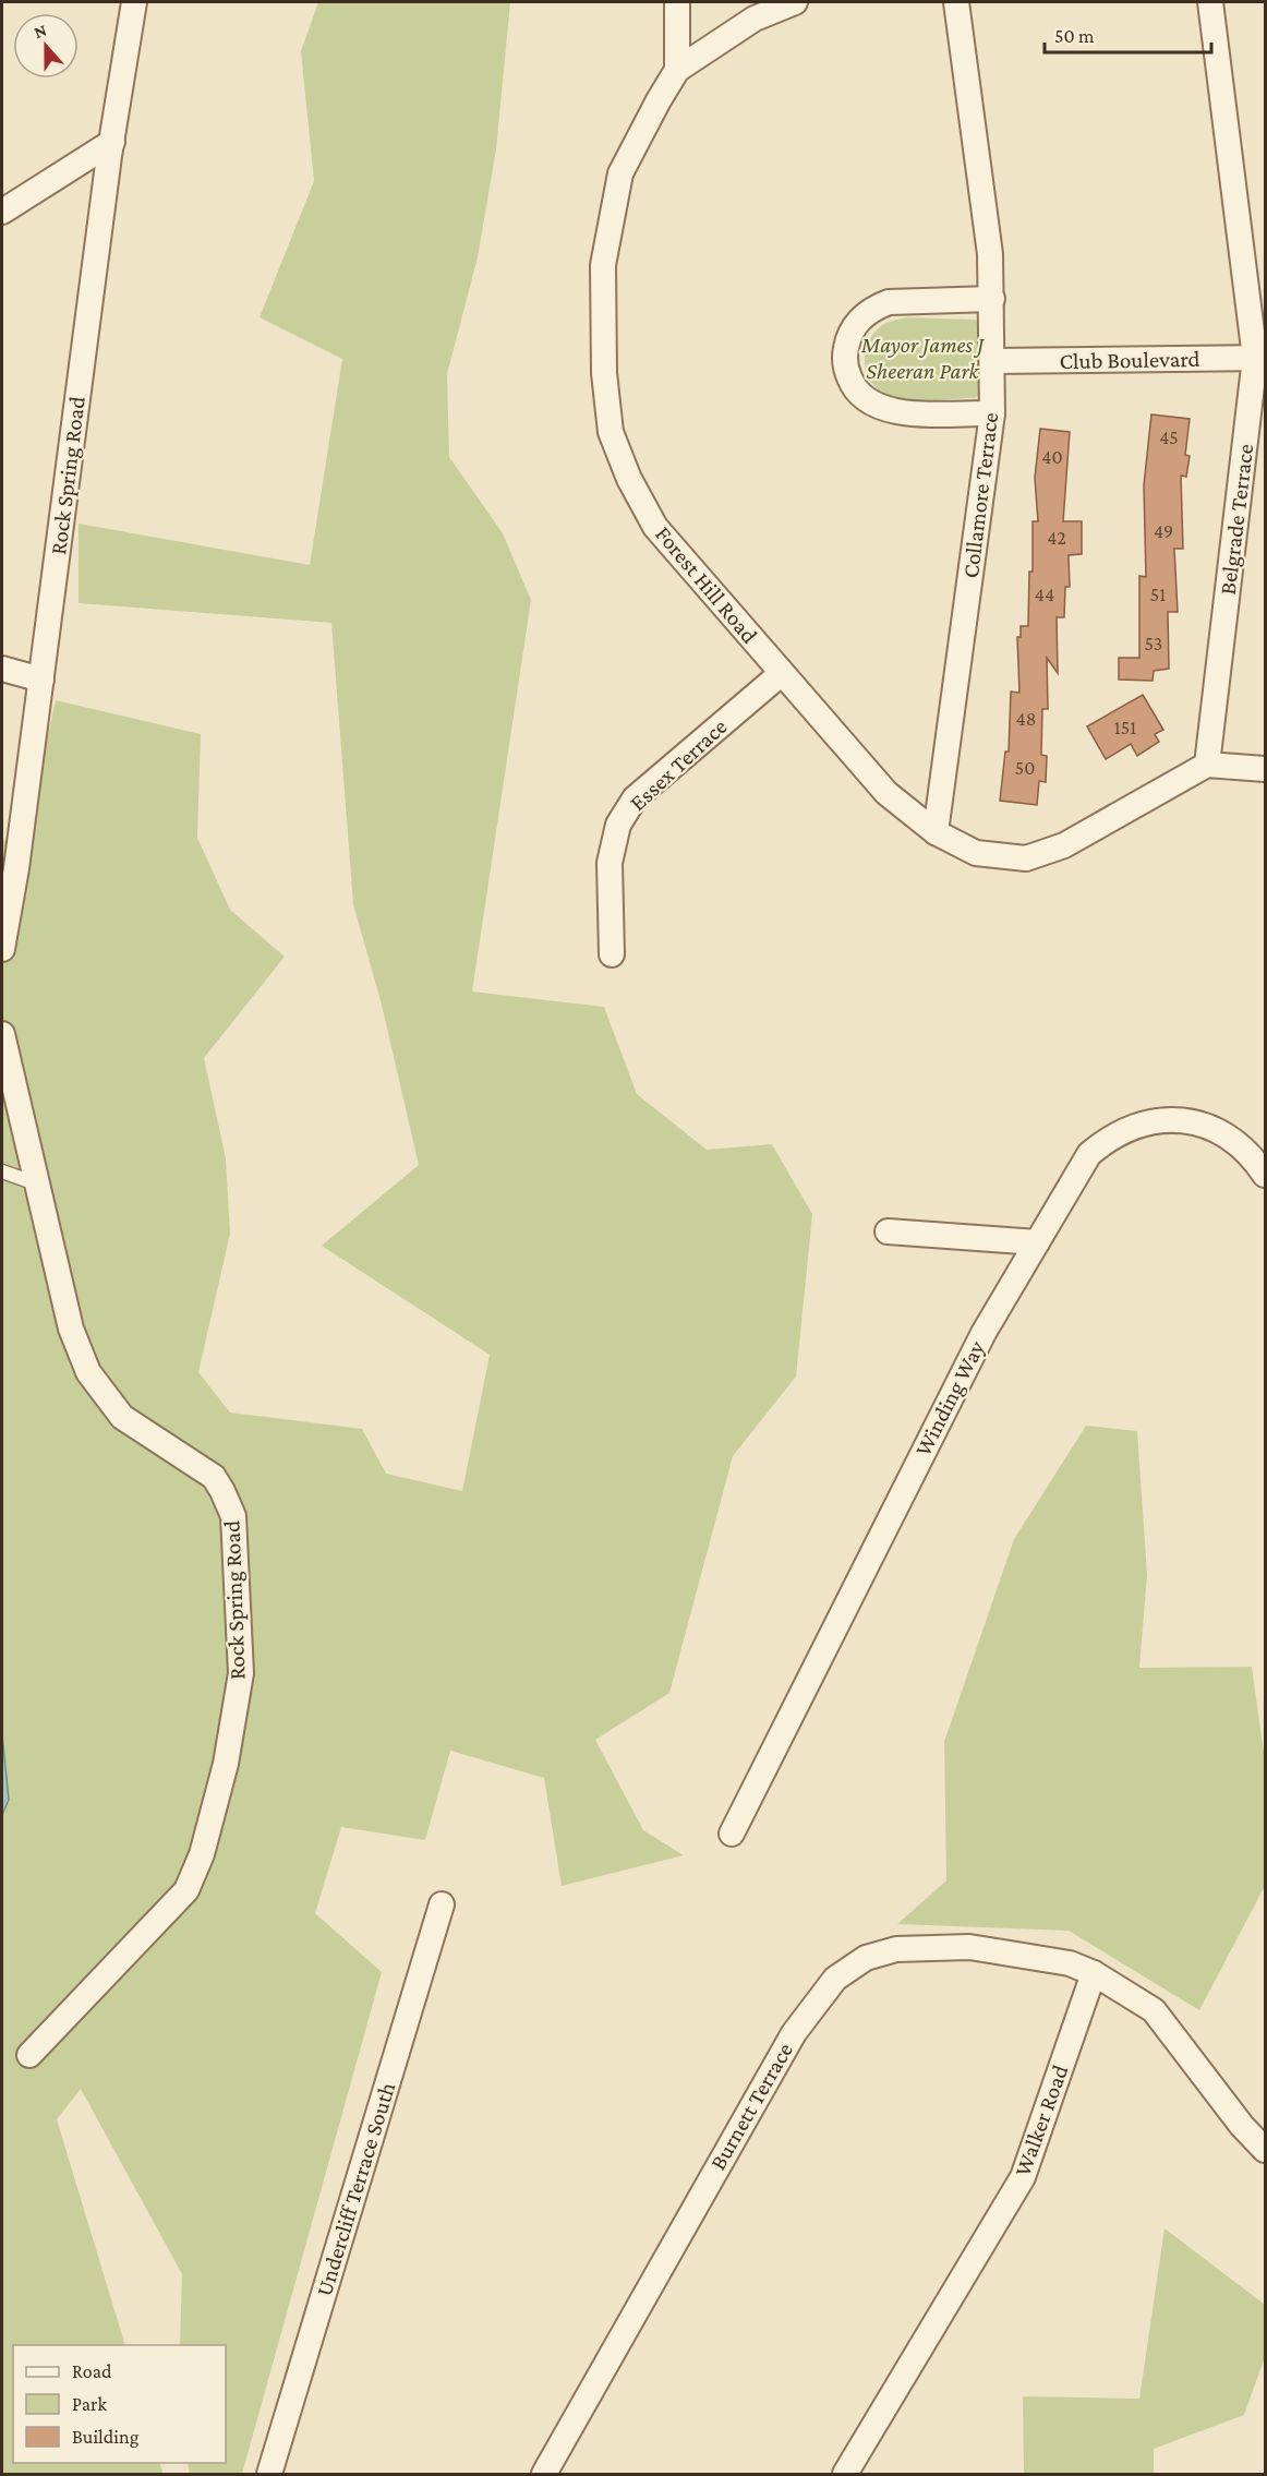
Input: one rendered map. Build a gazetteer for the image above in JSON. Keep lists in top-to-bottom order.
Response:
{
  "streets": {
    "street": [
      "Club Boulevard",
      "Rock Spring Road",
      "Collamore Terrace",
      "Belgrade Terrace",
      "Forest Hill Road",
      "Essex Terrace",
      "Winding Way",
      "Burnett Terrace",
      "Walker Road",
      "Undercliff Terrace South"
    ]
  },
  "crossings": [
    ["Club Boulevard", "Collamore Terrace"],
    ["Club Boulevard", "Belgrade Terrace"],
    ["Collamore Terrace", "Forest Hill Road"],
    ["Belgrade Terrace", "Forest Hill Road"],
    ["Forest Hill Road", "Essex Terrace"],
    ["Burnett Terrace", "Walker Road"]
  ],
  "parks": ["Mayor James J Sheeran Park"],
  "house_numbers": [
    "45",
    "40",
    "49",
    "42",
    "44",
    "51",
    "53",
    "48",
    "151",
    "50"
  ],
  "legend": ["Road", "Park", "Building"],
  "scale_bar": "50 m",
  "north": "top"
}
